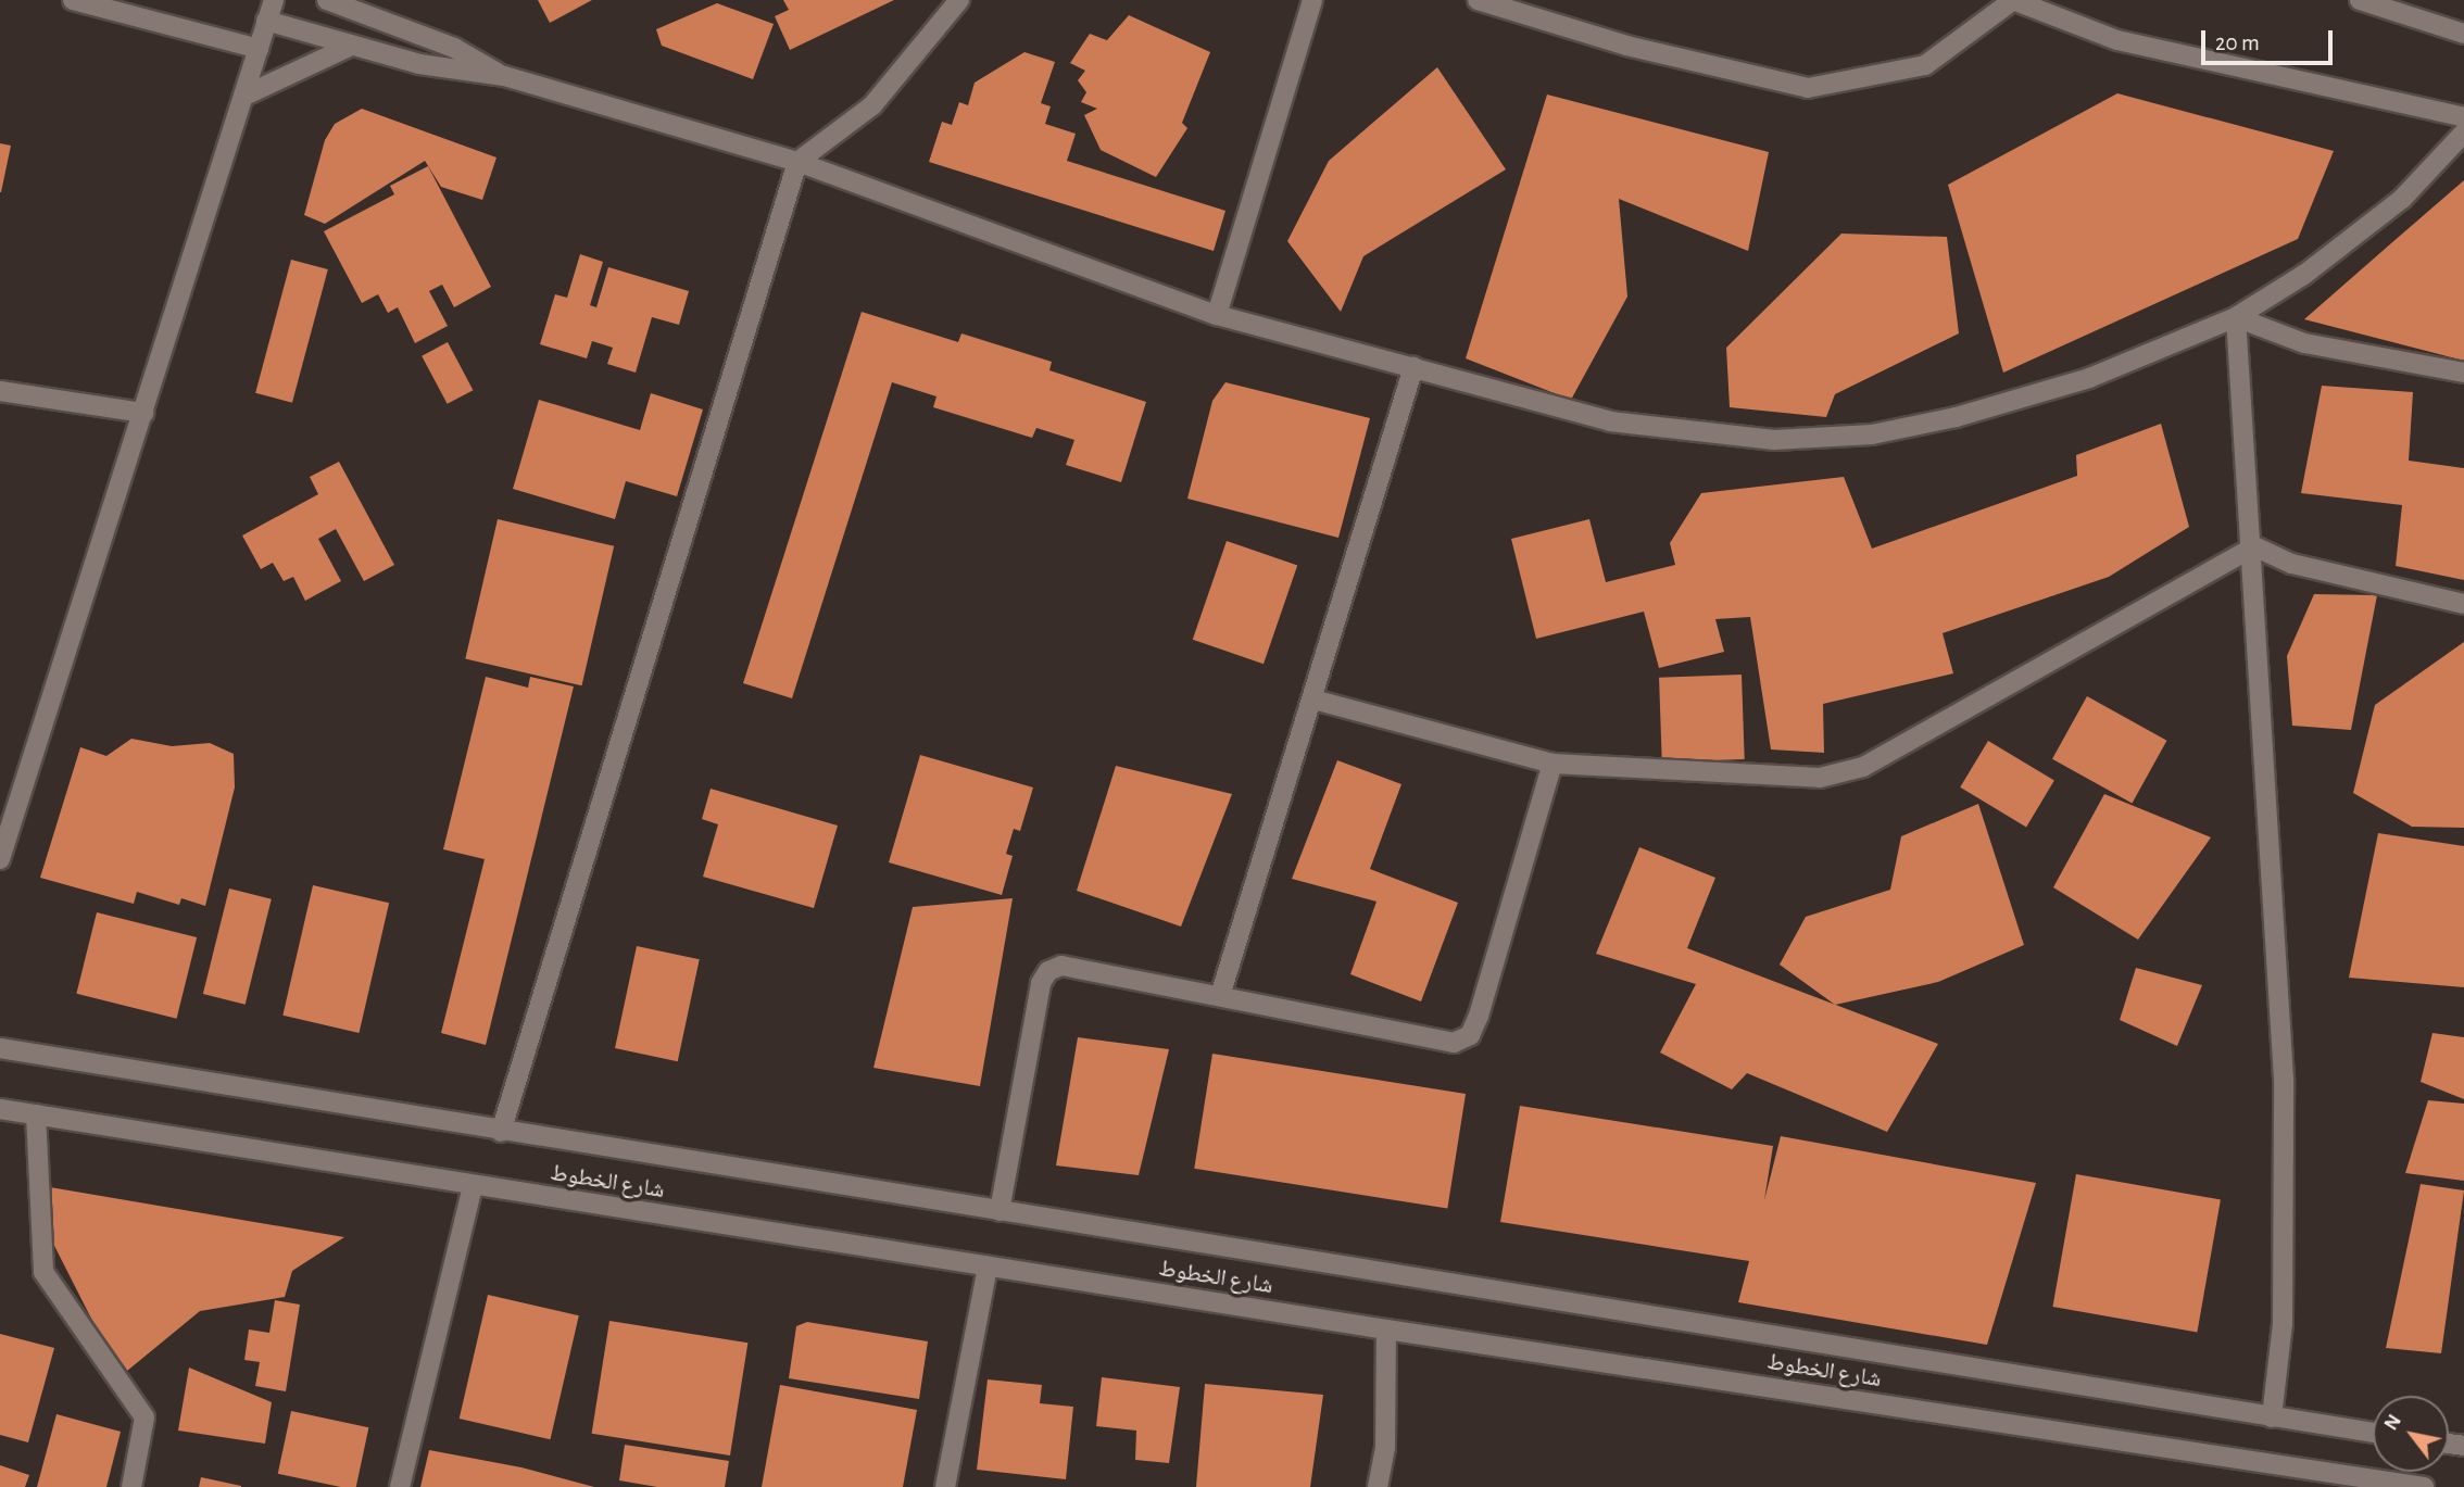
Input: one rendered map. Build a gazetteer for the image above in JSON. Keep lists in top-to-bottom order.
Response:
{
  "streets": {
    "street": ["شارع الخطوط"]
  },
  "scale_bar": "20 m",
  "north": "top left"
}
